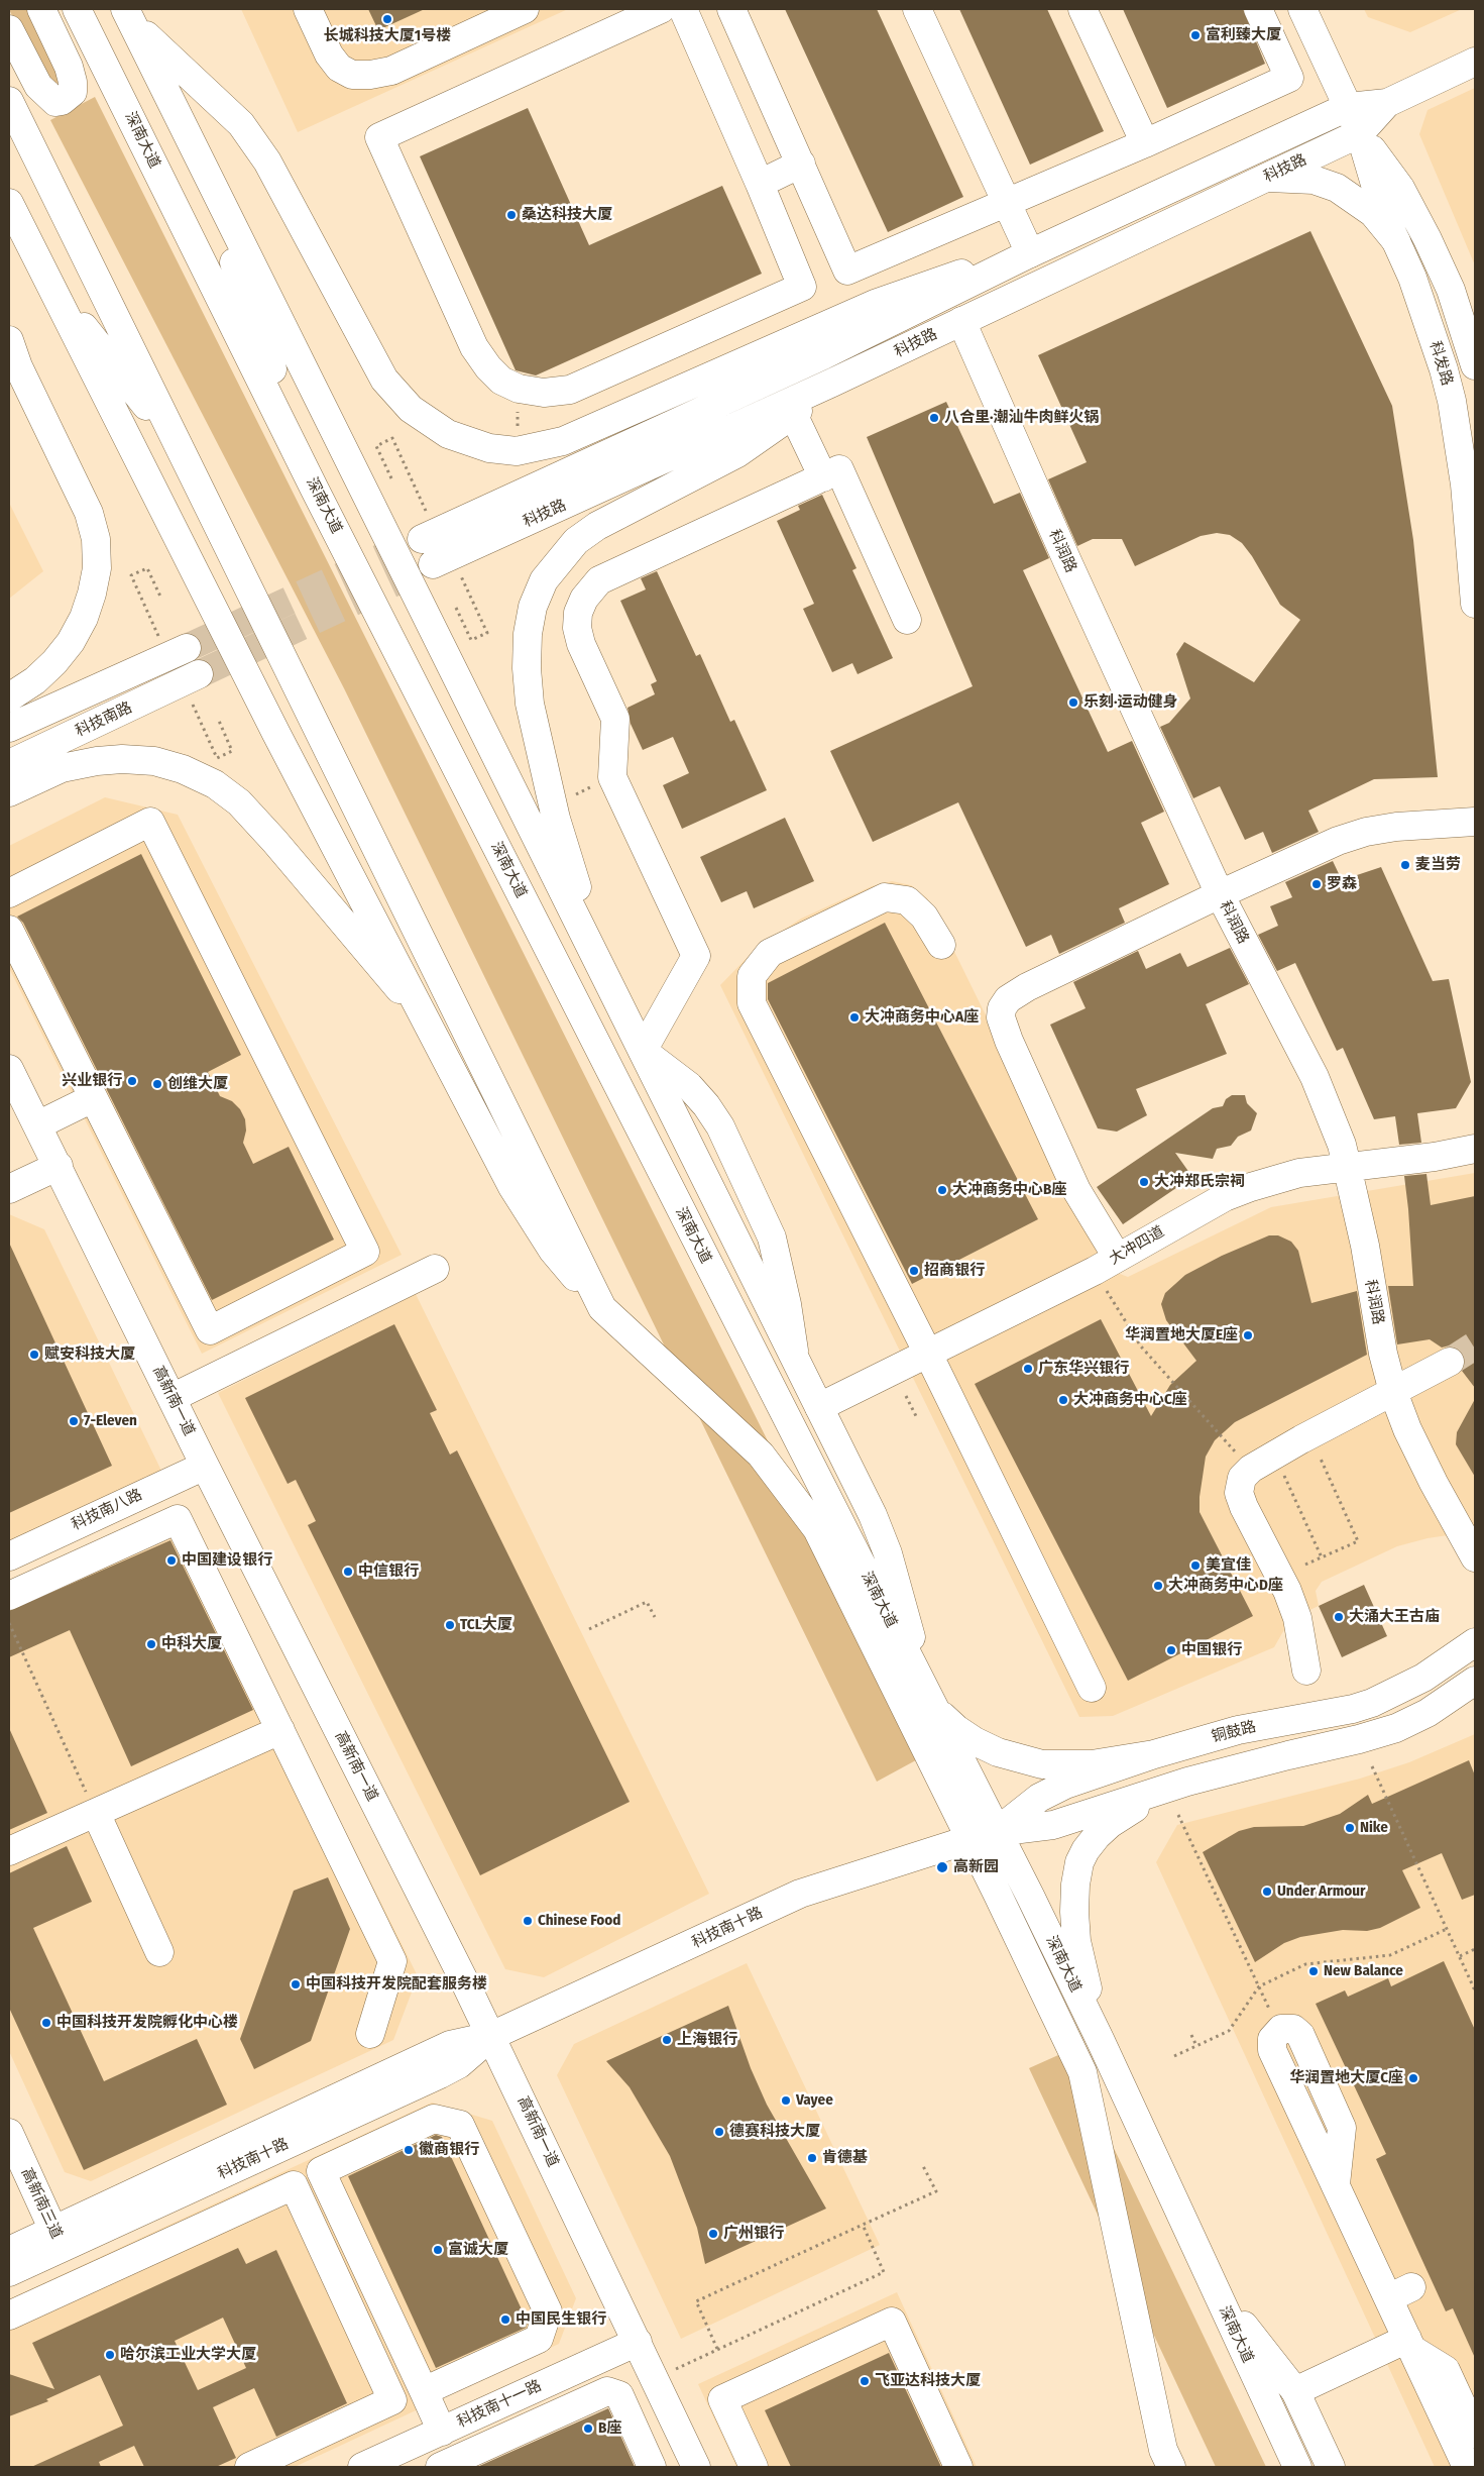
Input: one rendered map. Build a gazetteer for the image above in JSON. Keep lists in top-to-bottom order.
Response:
{
  "streets": {
    "main road": [
      "深南大道",
      "科技路",
      "科发路",
      "科润路",
      "科技南路",
      "大冲四道",
      "高新南一道",
      "科技南八路",
      "铜鼓路",
      "科技南十路",
      "高新南三道",
      "科技南十一路"
    ]
  },
  "crossings": [
    ["深南大道", "铜鼓路"],
    ["深南大道", "科技南十路"],
    ["科技路", "科发路"],
    ["科技路", "科润路"],
    ["科润路", "大冲四道"],
    ["高新南一道", "科技南八路"],
    ["高新南一道", "科技南十路"],
    ["高新南一道", "科技南十一路"],
    ["铜鼓路", "科技南十路"],
    ["科技南十路", "高新南三道"]
  ],
  "places": [
    "长城科技大厦1号楼",
    "富利臻大厦",
    "桑达科技大厦",
    "八合里·潮汕牛肉鲜火锅",
    "乐刻·运动健身",
    "麦当劳",
    "罗森",
    "大冲商务中心A座",
    "兴业银行",
    "创维大厦",
    "大冲郑氏宗祠",
    "大冲商务中心B座",
    "招商银行",
    "华润置地大厦E座",
    "赋安科技大厦",
    "广东华兴银行",
    "大冲商务中心C座",
    "7-Eleven",
    "中国建设银行",
    "美宜佳",
    "中信银行",
    "大冲商务中心D座",
    "大涌大王古庙",
    "TCL大厦",
    "中科大厦",
    "中国银行",
    "Nike",
    "高新园",
    "Under Armour",
    "Chinese Food",
    "New Balance",
    "中国科技开发院配套服务楼",
    "中国科技开发院孵化中心楼",
    "上海银行",
    "华润置地大厦C座",
    "Vayee",
    "德赛科技大厦",
    "徽商银行",
    "肯德基",
    "广州银行",
    "富诚大厦",
    "中国民生银行",
    "哈尔滨工业大学大厦",
    "飞亚达科技大厦",
    "B座"
  ]
}
